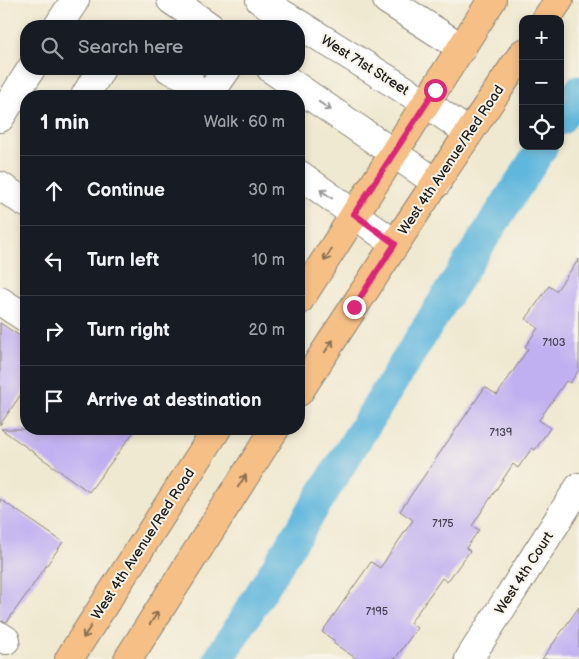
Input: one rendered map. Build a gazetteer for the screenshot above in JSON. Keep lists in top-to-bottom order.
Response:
{
  "streets": {
    "main road": ["West 4th Avenue/Red Road"],
    "street": ["West 71st Street", "West 4th Court"]
  },
  "crossings": [
    ["West 71st Street", "West 4th Avenue/Red Road"]
  ],
  "house_numbers": [
    "7103",
    "7139",
    "7175",
    "7195"
  ],
  "page": {
    "map_buttons": ["+", "−"],
    "search": "Search here",
    "heading": ["1 min", "Walk · 60 m"],
    "list": [
      ["Continue", "30 m"],
      ["Turn left", "10 m"],
      ["Turn right", "20 m"],
      "Arrive at destination"
    ]
  }
}
